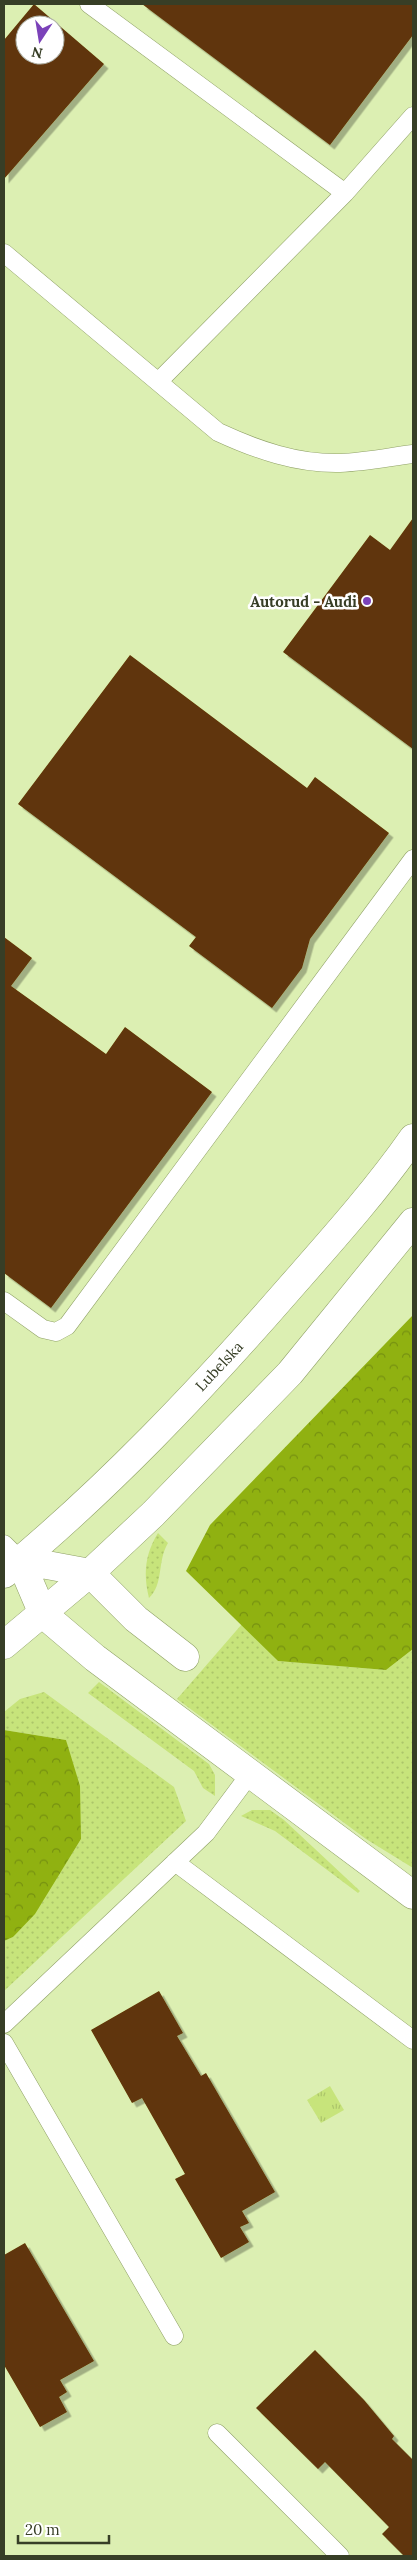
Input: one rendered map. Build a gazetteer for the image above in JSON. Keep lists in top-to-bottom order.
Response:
{
  "streets": {
    "main road": ["Lubelska"]
  },
  "places": ["Autorud - Audi"],
  "scale_bar": "20 m",
  "north": "bottom"
}
